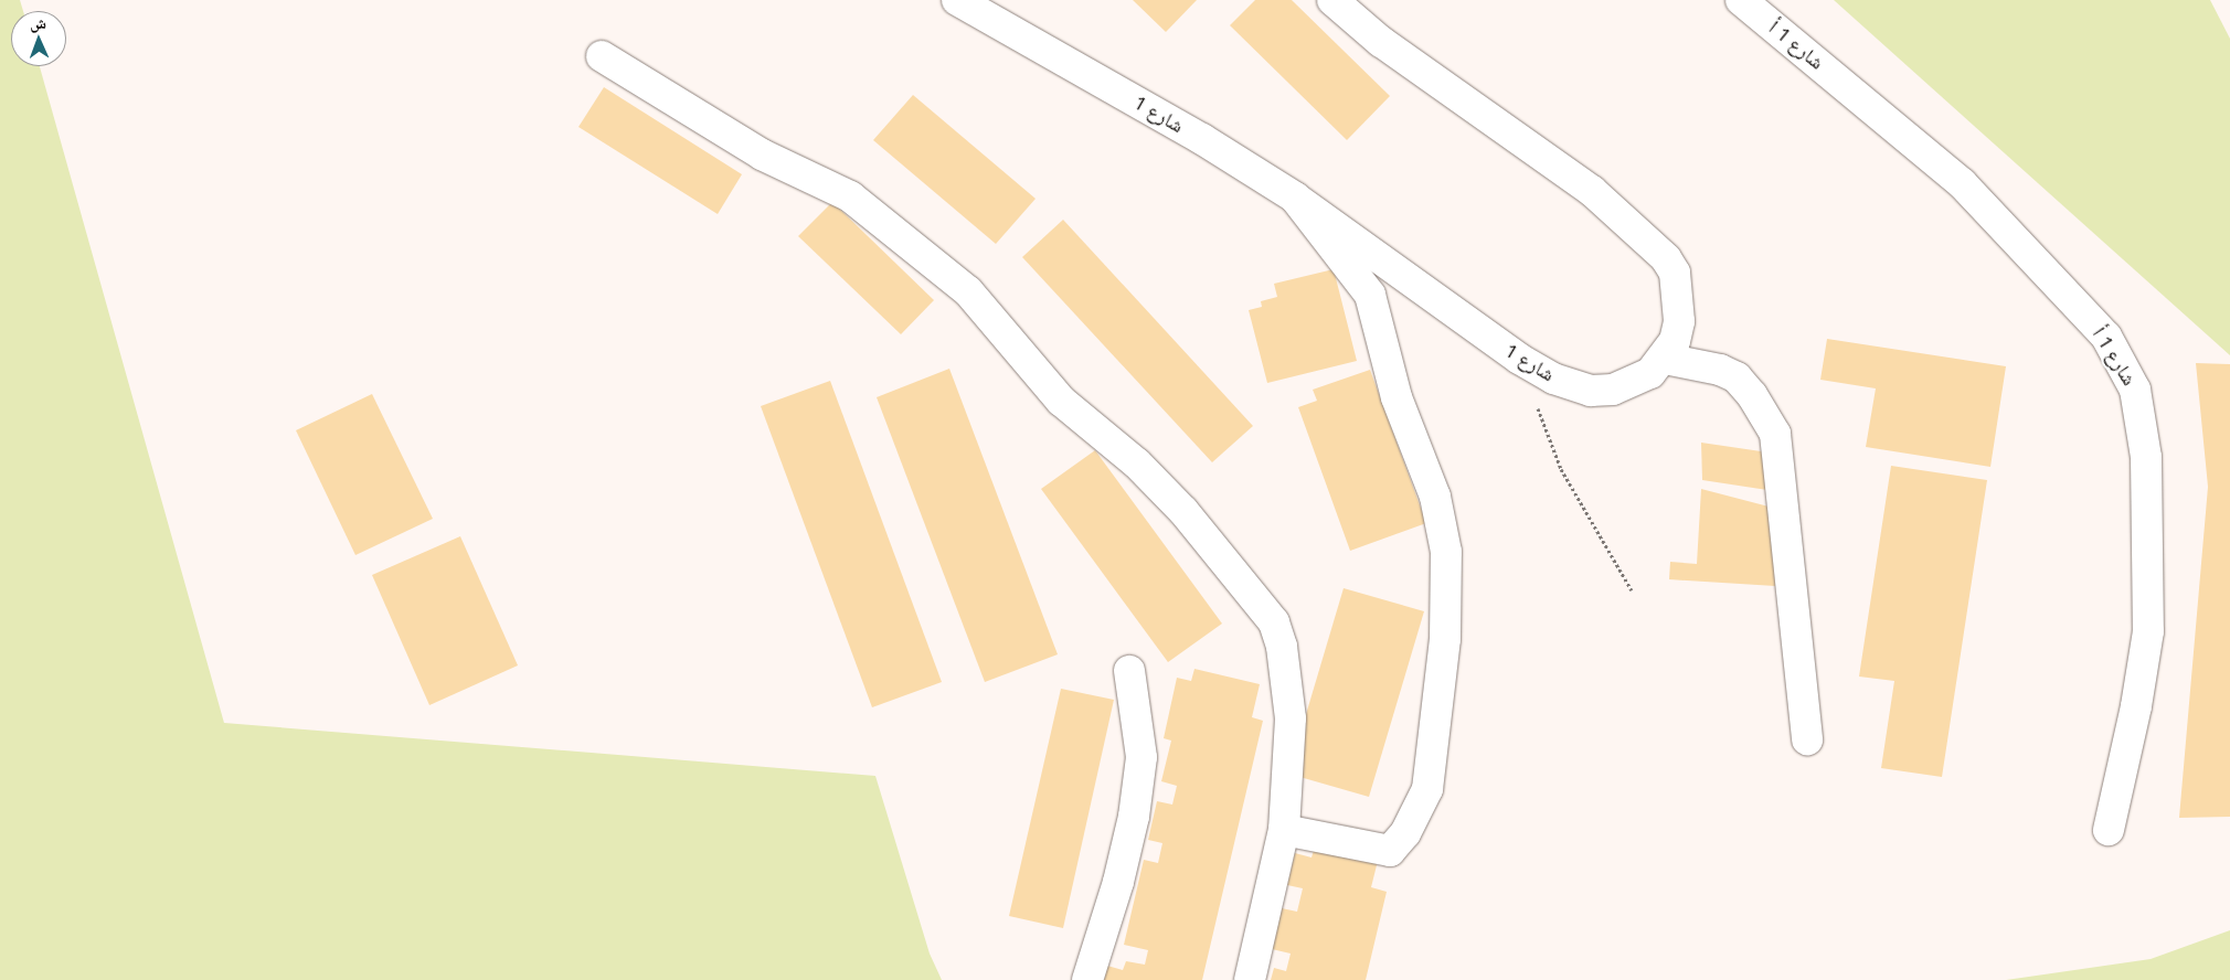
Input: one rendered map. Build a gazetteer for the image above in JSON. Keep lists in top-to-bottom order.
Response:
{
  "streets": {
    "street": ["شارع 1 أ", "شارع 1"]
  },
  "north": "top"
}
